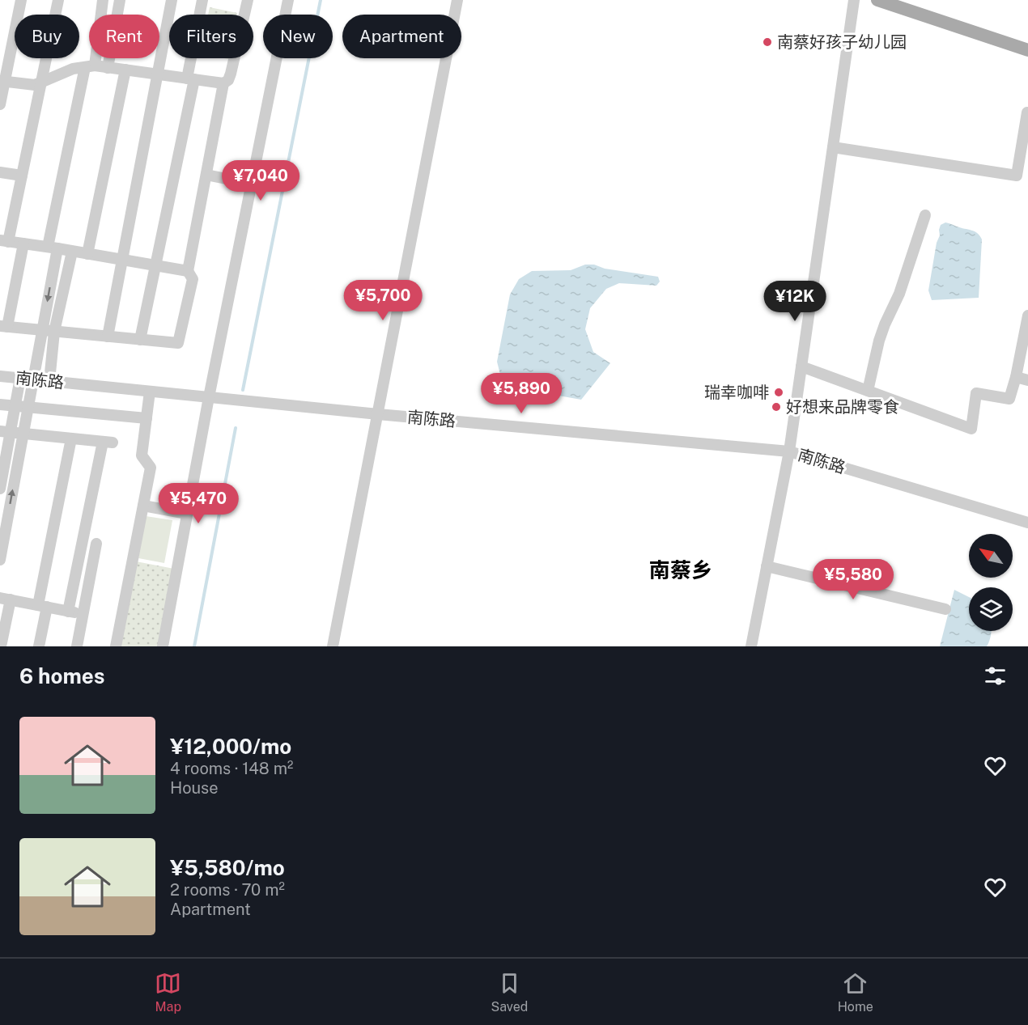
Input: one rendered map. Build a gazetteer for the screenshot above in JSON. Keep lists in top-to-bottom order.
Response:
{
  "streets": {
    "street": ["南陈路"]
  },
  "districts": ["南蔡乡"],
  "places": ["南蔡好孩子幼儿园", "瑞幸咖啡", "好想来品牌零食"],
  "north": "top left",
  "page": {
    "chip": [
      "Buy",
      "Rent",
      "Filters",
      "New",
      "Apartment"
    ],
    "price": [
      "¥7,040",
      "¥5,700",
      "¥12K",
      "¥5,890",
      "¥5,470",
      "¥5,580"
    ],
    "heading": "6 homes",
    "list": [
      {
        "name": "¥12,000/mo",
        "note": "4 rooms · 148 m² · House"
      },
      {
        "name": "¥5,580/mo",
        "note": "2 rooms · 70 m² · Apartment"
      }
    ],
    "tabs": ["Map", "Saved", "Home"]
  }
}
